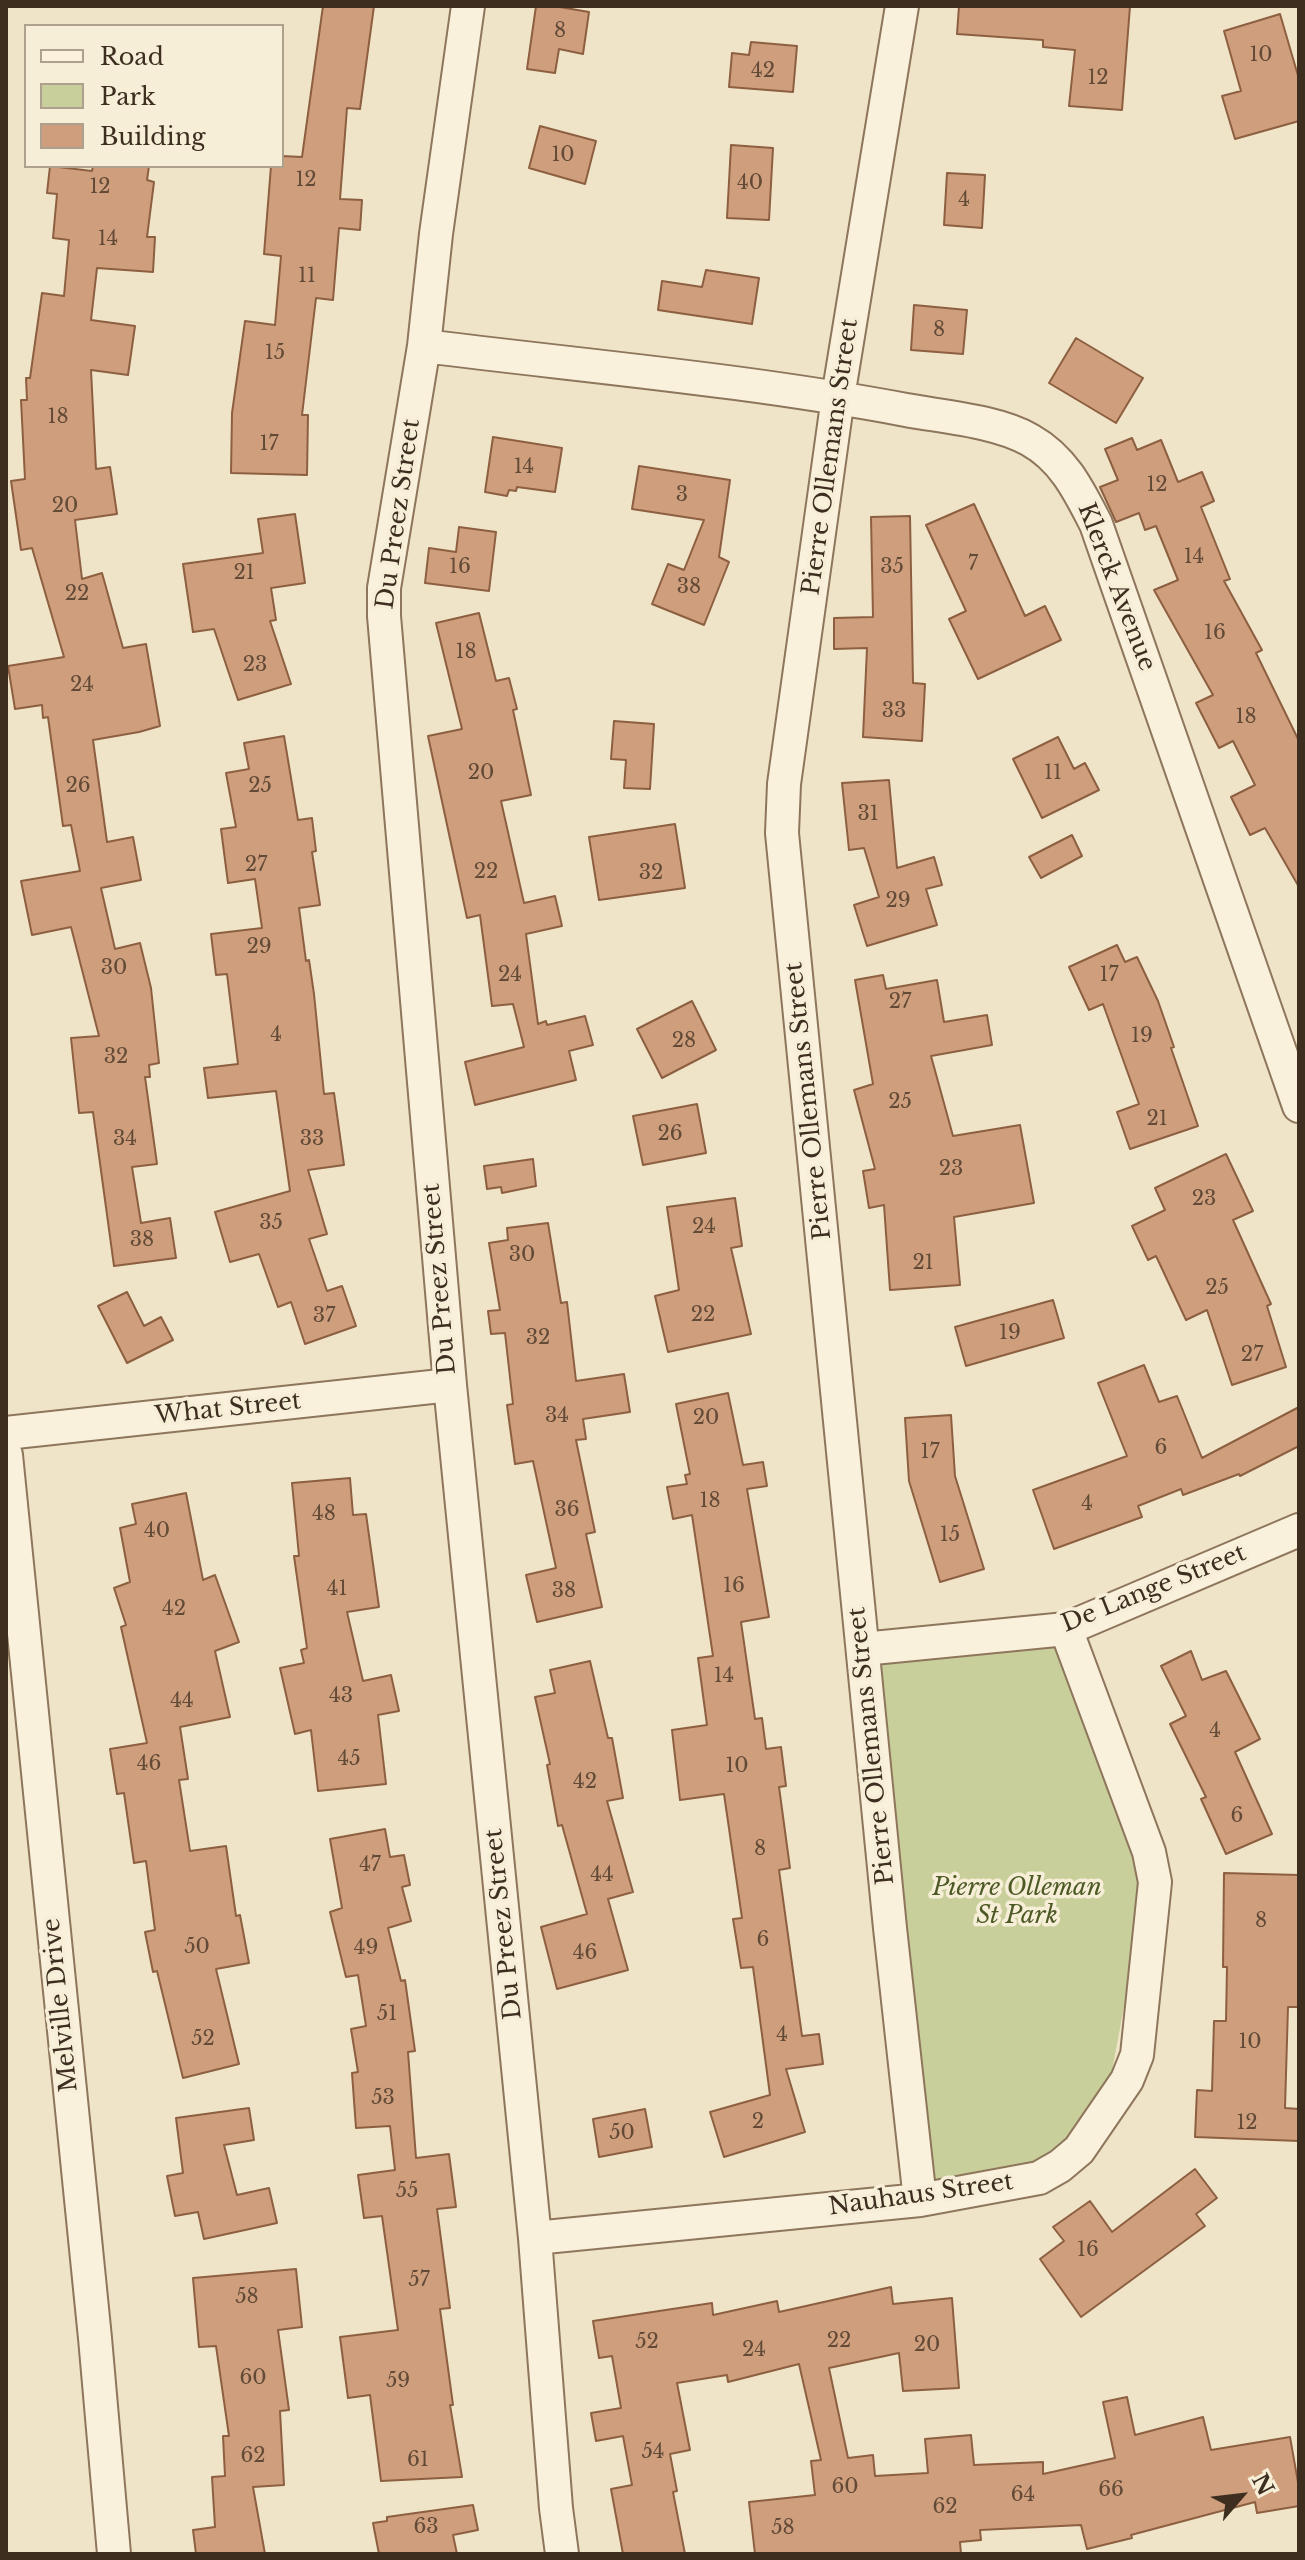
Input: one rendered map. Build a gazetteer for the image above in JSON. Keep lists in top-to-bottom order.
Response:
{
  "streets": {
    "street": [
      "Pierre Ollemans Street",
      "Du Preez Street",
      "Klerck Avenue",
      "What Street",
      "De Lange Street",
      "Melville Drive",
      "Nauhaus Street"
    ]
  },
  "crossings": [
    ["Pierre Ollemans Street", "Klerck Avenue"],
    ["Pierre Ollemans Street", "De Lange Street"],
    ["Pierre Ollemans Street", "Nauhaus Street"],
    ["Du Preez Street", "Klerck Avenue"],
    ["Du Preez Street", "What Street"],
    ["Du Preez Street", "Nauhaus Street"],
    ["De Lange Street", "Nauhaus Street"]
  ],
  "parks": ["Pierre Olleman St Park"],
  "house_numbers": [
    "8",
    "10",
    "42",
    "12",
    "10",
    "12",
    "40",
    "12",
    "4",
    "14",
    "11",
    "8",
    "15",
    "18",
    "17",
    "14",
    "12",
    "3",
    "20",
    "14",
    "7",
    "16",
    "35",
    "21",
    "38",
    "22",
    "16",
    "18",
    "23",
    "24",
    "33",
    "18",
    "20",
    "11",
    "26",
    "25",
    "31",
    "27",
    "22",
    "32",
    "29",
    "29",
    "30",
    "24",
    "17",
    "27",
    "4",
    "19",
    "28",
    "32",
    "25",
    "21",
    "26",
    "34",
    "33",
    "23",
    "23",
    "35",
    "24",
    "38",
    "30",
    "21",
    "25",
    "22",
    "37",
    "19",
    "32",
    "27",
    "34",
    "20",
    "6",
    "17",
    "18",
    "4",
    "36",
    "48",
    "40",
    "15",
    "16",
    "41",
    "38",
    "42",
    "14",
    "43",
    "44",
    "4",
    "45",
    "46",
    "10",
    "42",
    "6",
    "8",
    "47",
    "44",
    "8",
    "6",
    "50",
    "49",
    "46",
    "51",
    "4",
    "52",
    "10",
    "53",
    "2",
    "12",
    "50",
    "55",
    "16",
    "57",
    "58",
    "22",
    "52",
    "20",
    "24",
    "60",
    "59",
    "54",
    "62",
    "61",
    "60",
    "66",
    "64",
    "62",
    "63",
    "58"
  ],
  "legend": ["Road", "Park", "Building"],
  "north": "top right"
}
